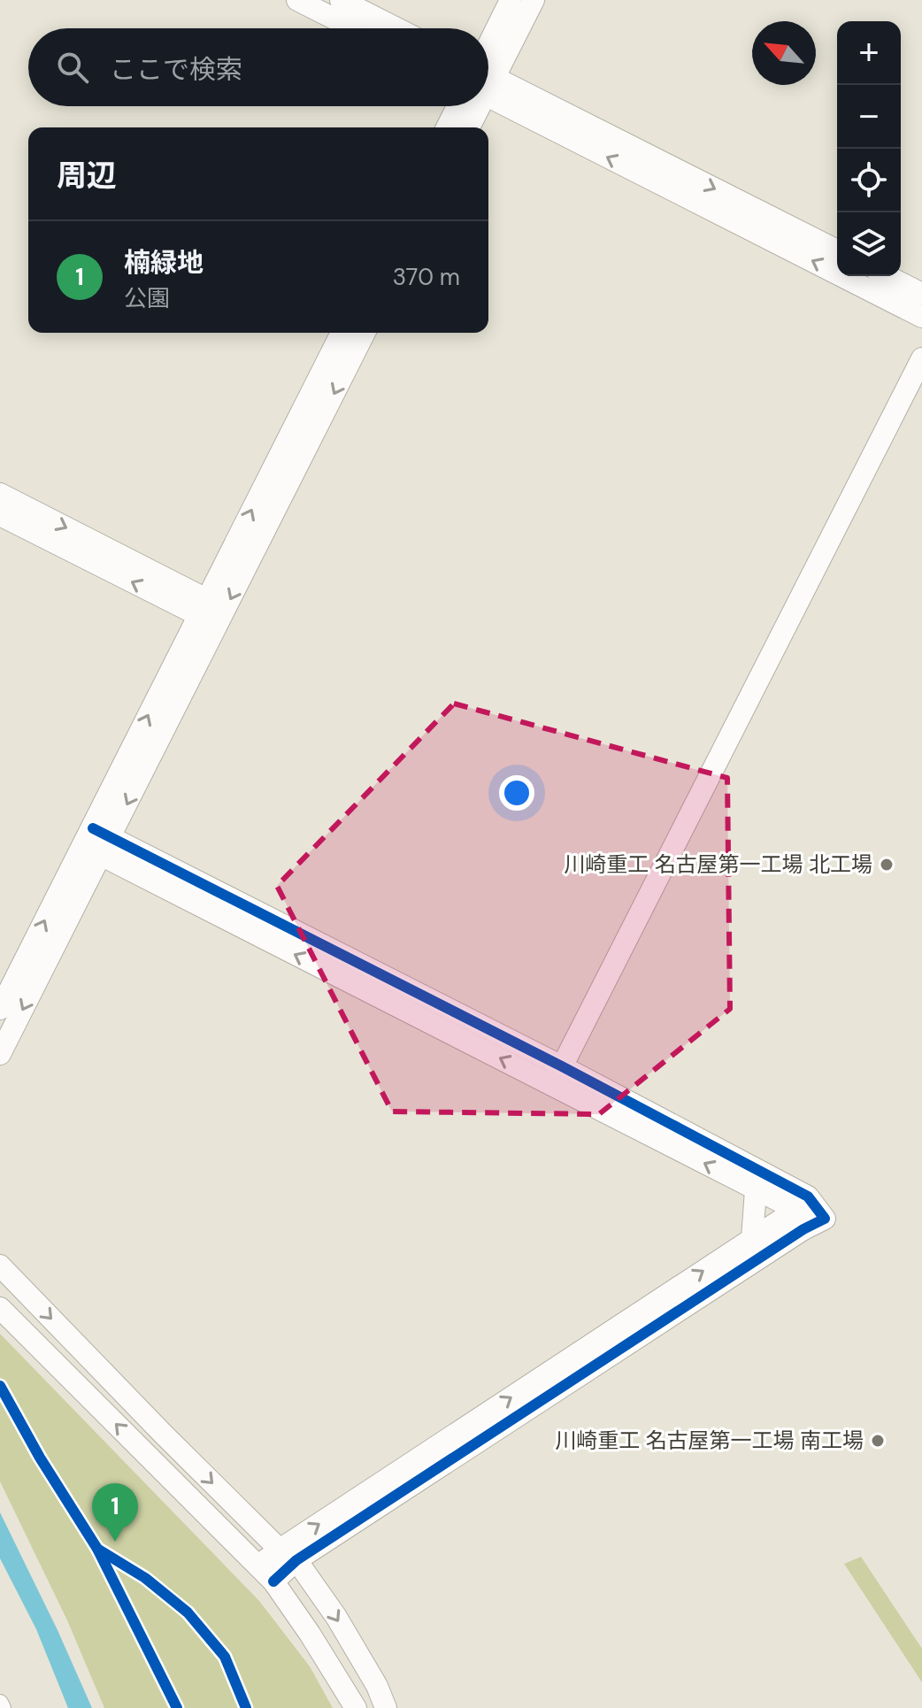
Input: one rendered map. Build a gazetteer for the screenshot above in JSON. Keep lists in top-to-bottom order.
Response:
{
  "places": ["川崎重工 名古屋第一工場 北工場", "川崎重工 名古屋第一工場 南工場"],
  "north": "top left",
  "page": {
    "map_buttons": ["+", "−"],
    "search": "ここで検索",
    "heading": "周辺",
    "list": [
      {
        "mark": "1",
        "name": "楠緑地",
        "note": "公園",
        "value": "370 m"
      }
    ],
    "pins": "1"
  }
}
